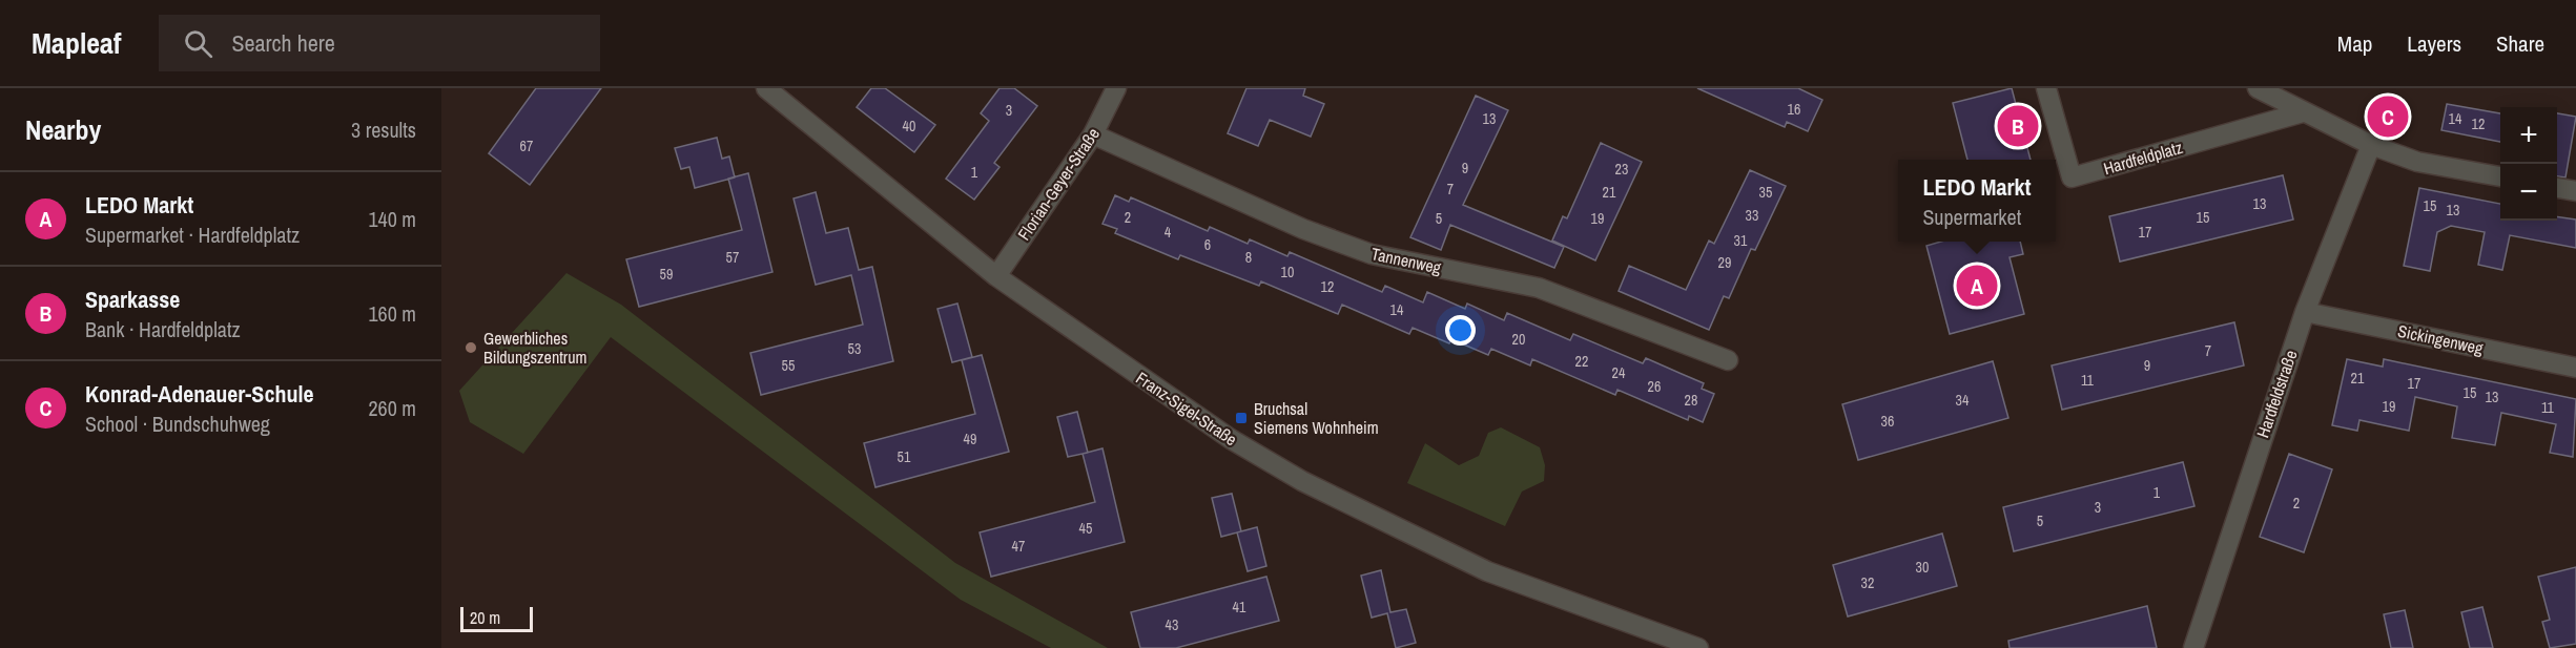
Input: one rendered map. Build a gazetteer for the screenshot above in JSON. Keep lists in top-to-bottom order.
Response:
{
  "streets": {
    "street": [
      "Hardfeldplatz",
      "Florian-Geyer-Straße",
      "Tannenweg",
      "Sickingenweg",
      "Hardfeldstraße",
      "Franz-Sigel-Straße"
    ]
  },
  "crossings": [
    ["Florian-Geyer-Straße", "Tannenweg"],
    ["Florian-Geyer-Straße", "Franz-Sigel-Straße"],
    ["Sickingenweg", "Hardfeldstraße"]
  ],
  "places": {
    "other": ["Gewerbliches Bildungszentrum"],
    "transit": ["Bruchsal Siemens Wohnheim"]
  },
  "house_numbers": [
    "16",
    "3",
    "13",
    "14",
    "12",
    "40",
    "67",
    "9",
    "23",
    "1",
    "7",
    "21",
    "35",
    "13",
    "15",
    "13",
    "33",
    "2",
    "15",
    "5",
    "19",
    "4",
    "17",
    "31",
    "6",
    "57",
    "8",
    "29",
    "10",
    "59",
    "12",
    "14",
    "20",
    "53",
    "7",
    "22",
    "55",
    "9",
    "24",
    "21",
    "11",
    "17",
    "26",
    "15",
    "13",
    "28",
    "34",
    "19",
    "11",
    "36",
    "49",
    "51",
    "1",
    "2",
    "3",
    "5",
    "45",
    "47",
    "30",
    "32",
    "41",
    "43"
  ],
  "scale_bar": "20 m",
  "page": {
    "header": "Mapleaf",
    "search": "Search here",
    "nav": ["Map", "Layers", "Share"],
    "heading": ["Nearby", "3 results"],
    "pins": ["C", "B", "A"],
    "map_buttons": ["+", "−"],
    "popup": ["LEDO Markt", "Supermarket"],
    "list": [
      {
        "mark": "A",
        "name": "LEDO Markt",
        "note": "Supermarket · Hardfeldplatz",
        "value": "140 m"
      },
      {
        "mark": "B",
        "name": "Sparkasse",
        "note": "Bank · Hardfeldplatz",
        "value": "160 m"
      },
      {
        "mark": "C",
        "name": "Konrad-Adenauer-Schule",
        "note": "School · Bundschuhweg",
        "value": "260 m"
      }
    ],
    "scale": "20 m"
  }
}
